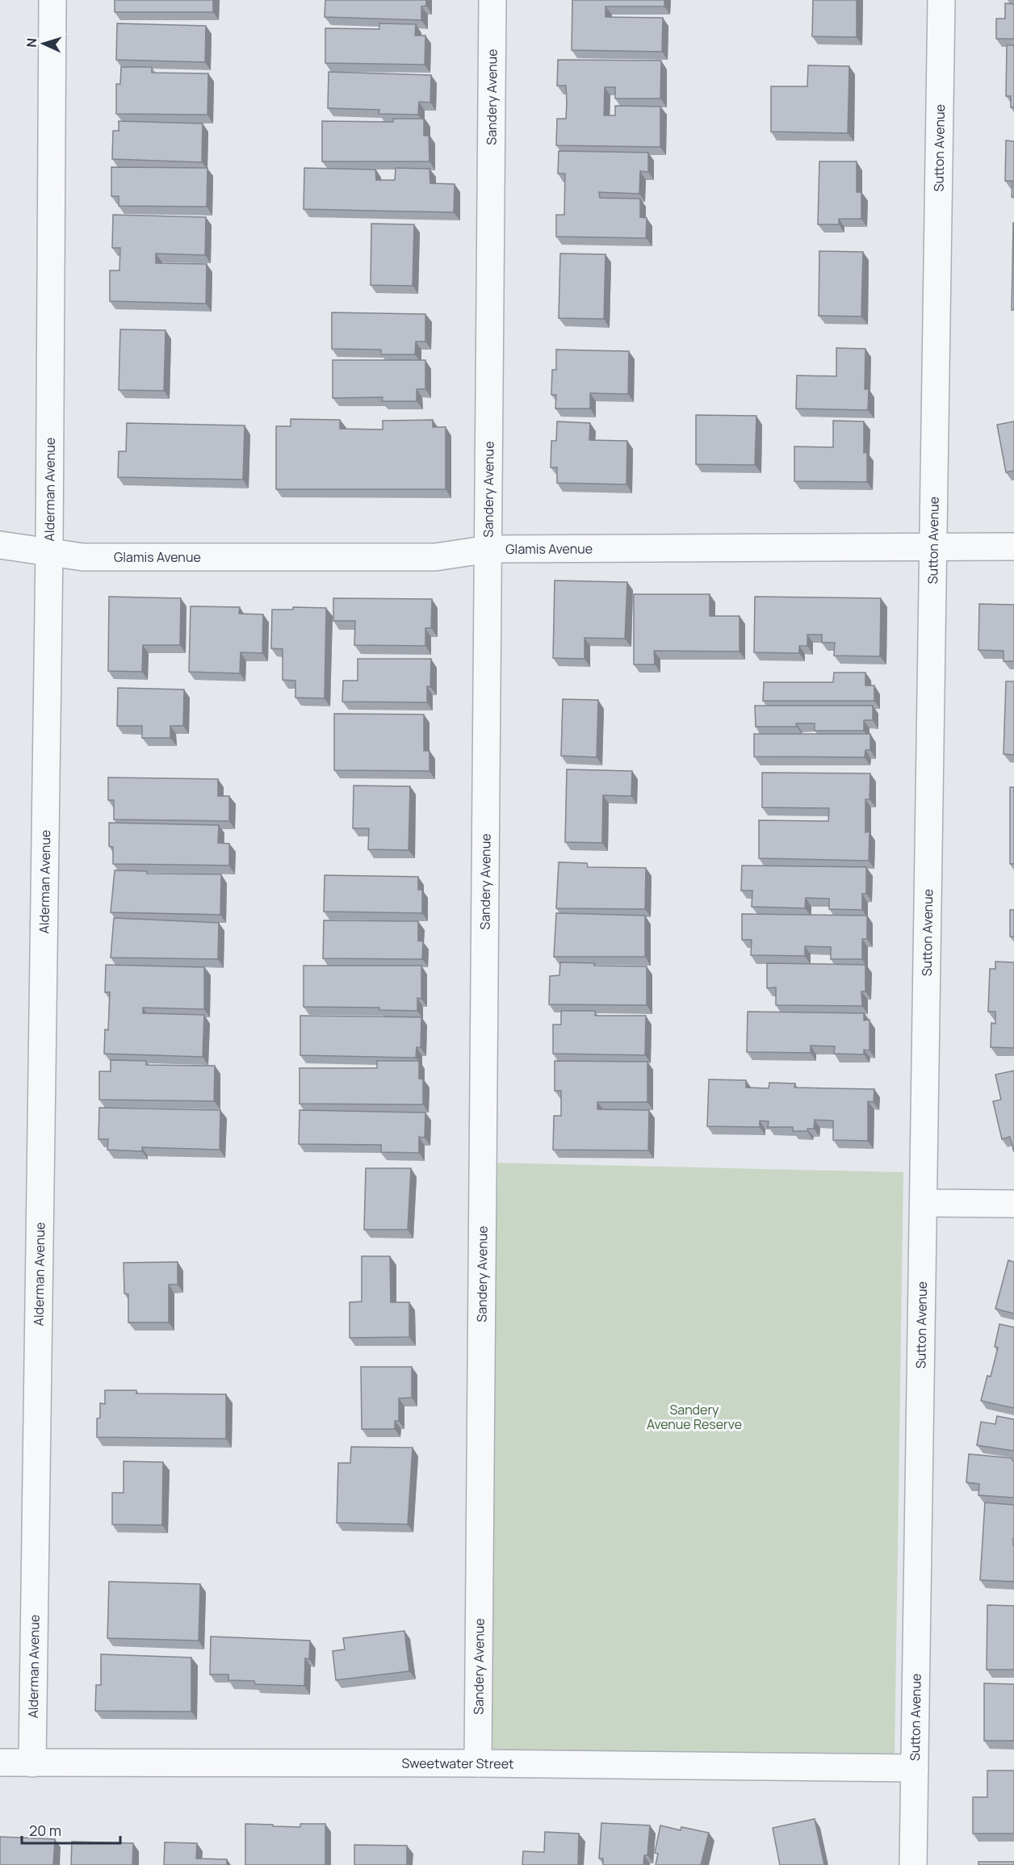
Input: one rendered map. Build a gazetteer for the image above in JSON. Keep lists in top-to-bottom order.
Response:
{
  "streets": {
    "street": [
      "Sandery Avenue",
      "Sutton Avenue",
      "Alderman Avenue",
      "Glamis Avenue",
      "Sweetwater Street"
    ]
  },
  "crossings": [
    ["Sandery Avenue", "Glamis Avenue"],
    ["Sandery Avenue", "Sweetwater Street"],
    ["Sutton Avenue", "Glamis Avenue"],
    ["Sutton Avenue", "Sweetwater Street"],
    ["Alderman Avenue", "Glamis Avenue"],
    ["Alderman Avenue", "Sweetwater Street"]
  ],
  "parks": ["Sandery Avenue Reserve"],
  "scale_bar": "20 m",
  "north": "left"
}
